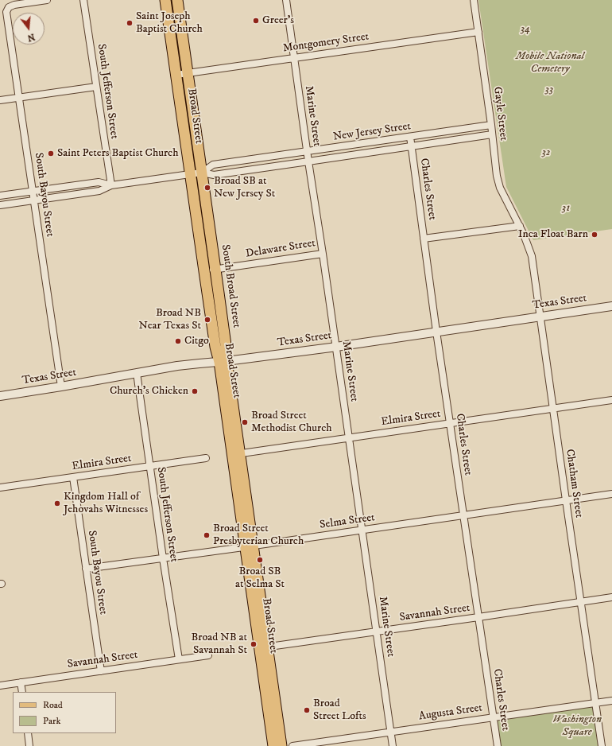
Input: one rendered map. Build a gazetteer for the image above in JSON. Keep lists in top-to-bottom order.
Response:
{
  "streets": {
    "main road": ["Broad Street", "South Broad Street"],
    "street": [
      "Montgomery Street",
      "South Jefferson Street",
      "Gayle Street",
      "Marine Street",
      "New Jersey Street",
      "Charles Street",
      "South Bayou Street",
      "Delaware Street",
      "Texas Street",
      "Elmira Street",
      "Chatham Street",
      "Selma Street",
      "Savannah Street",
      "Augusta Street"
    ]
  },
  "crossings": [
    ["Montgomery Street", "Gayle Street"],
    ["Montgomery Street", "Broad Street"],
    ["Montgomery Street", "Marine Street"],
    ["Montgomery Street", "South Broad Street"],
    ["South Jefferson Street", "New Jersey Street"],
    ["South Jefferson Street", "Texas Street"],
    ["South Jefferson Street", "Elmira Street"],
    ["South Jefferson Street", "Selma Street"],
    ["South Jefferson Street", "Savannah Street"],
    ["Gayle Street", "New Jersey Street"],
    ["Gayle Street", "Chatham Street"],
    ["Broad Street", "New Jersey Street"],
    ["Broad Street", "Delaware Street"],
    ["Broad Street", "South Broad Street"],
    ["Broad Street", "Texas Street"],
    ["Broad Street", "Elmira Street"],
    ["Broad Street", "Selma Street"],
    ["Broad Street", "Savannah Street"],
    ["Marine Street", "New Jersey Street"],
    ["Marine Street", "Delaware Street"],
    ["Marine Street", "Texas Street"],
    ["Marine Street", "Elmira Street"],
    ["Marine Street", "Selma Street"],
    ["Marine Street", "Savannah Street"],
    ["Marine Street", "Augusta Street"],
    ["New Jersey Street", "Charles Street"],
    ["New Jersey Street", "South Bayou Street"],
    ["New Jersey Street", "South Broad Street"],
    ["Charles Street", "Texas Street"],
    ["Charles Street", "Elmira Street"],
    ["Charles Street", "Selma Street"],
    ["Charles Street", "Savannah Street"],
    ["Charles Street", "Augusta Street"],
    ["South Bayou Street", "Texas Street"],
    ["South Bayou Street", "Elmira Street"],
    ["South Bayou Street", "Selma Street"],
    ["South Bayou Street", "Savannah Street"],
    ["Delaware Street", "South Broad Street"],
    ["South Broad Street", "Texas Street"],
    ["Texas Street", "Chatham Street"],
    ["Elmira Street", "Chatham Street"],
    ["Chatham Street", "Selma Street"],
    ["Chatham Street", "Savannah Street"],
    ["Chatham Street", "Augusta Street"]
  ],
  "parks": [
    "34",
    "Mobile National Cemetery",
    "33",
    "32",
    "31",
    "Washington Square"
  ],
  "places": [
    "Greer's",
    "Saint Joseph Baptist Church",
    "Saint Peters Baptist Church",
    "Broad SB at New Jersey St",
    "Inca Float Barn",
    "Broad NB Near Texas St",
    "Citgo",
    "Church's Chicken",
    "Broad Street Methodist Church",
    "Kingdom Hall of Jehovahs Witnesses",
    "Broad Street Presbyterian Church",
    "Broad SB at Selma St",
    "Broad NB at Savannah St",
    "Broad Street Lofts"
  ],
  "legend": ["Road", "Park"],
  "north": "bottom"
}
